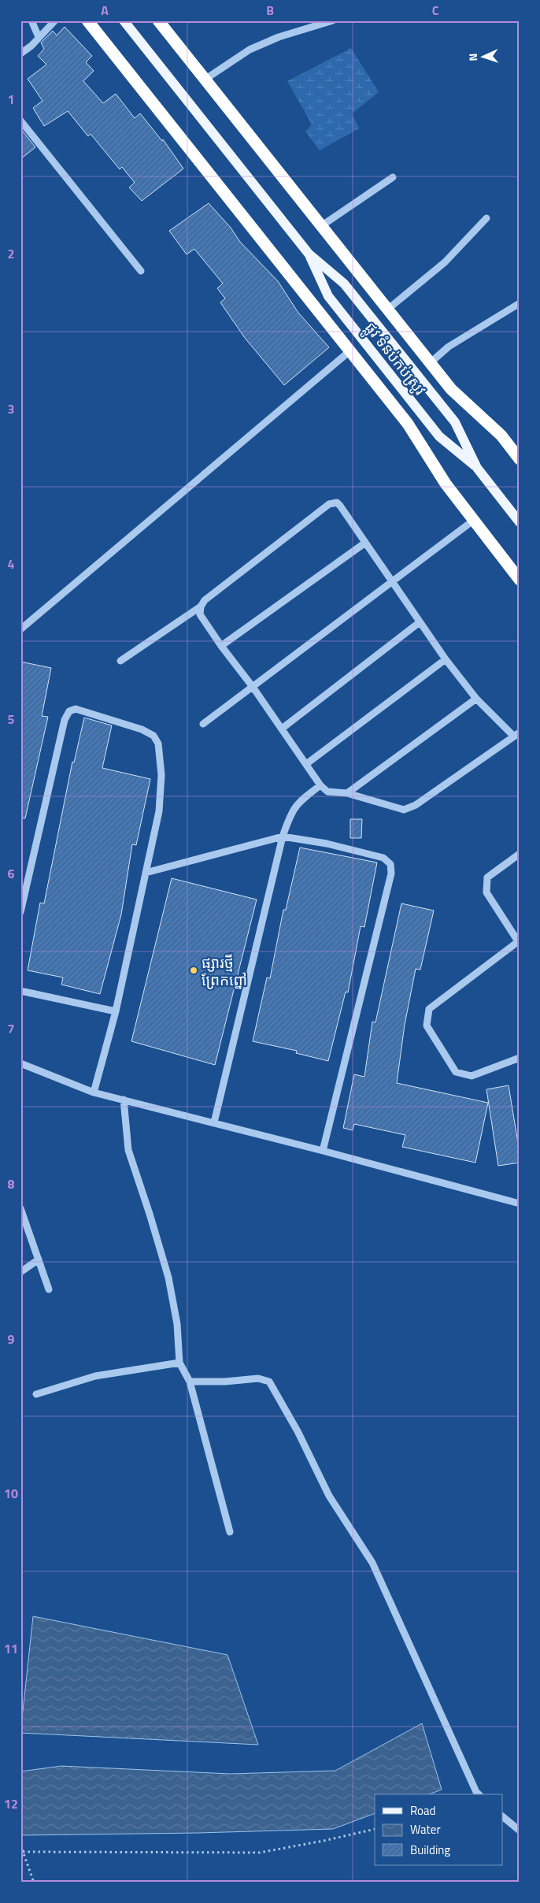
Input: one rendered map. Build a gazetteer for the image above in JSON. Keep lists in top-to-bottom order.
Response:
{
  "streets": {
    "main road": ["ផ្លូវ ទំនប់កប់ស្រូវ"]
  },
  "places": ["ផ្សារថ្មី ព្រែកព្នៅ"],
  "legend": ["Road", "Water", "Building"],
  "north": "left",
  "grid": {
    "columns": ["A", "B", "C"],
    "rows": [
      "1",
      "2",
      "3",
      "4",
      "5",
      "6",
      "7",
      "8",
      "9",
      "10",
      "11",
      "12"
    ]
  }
}
